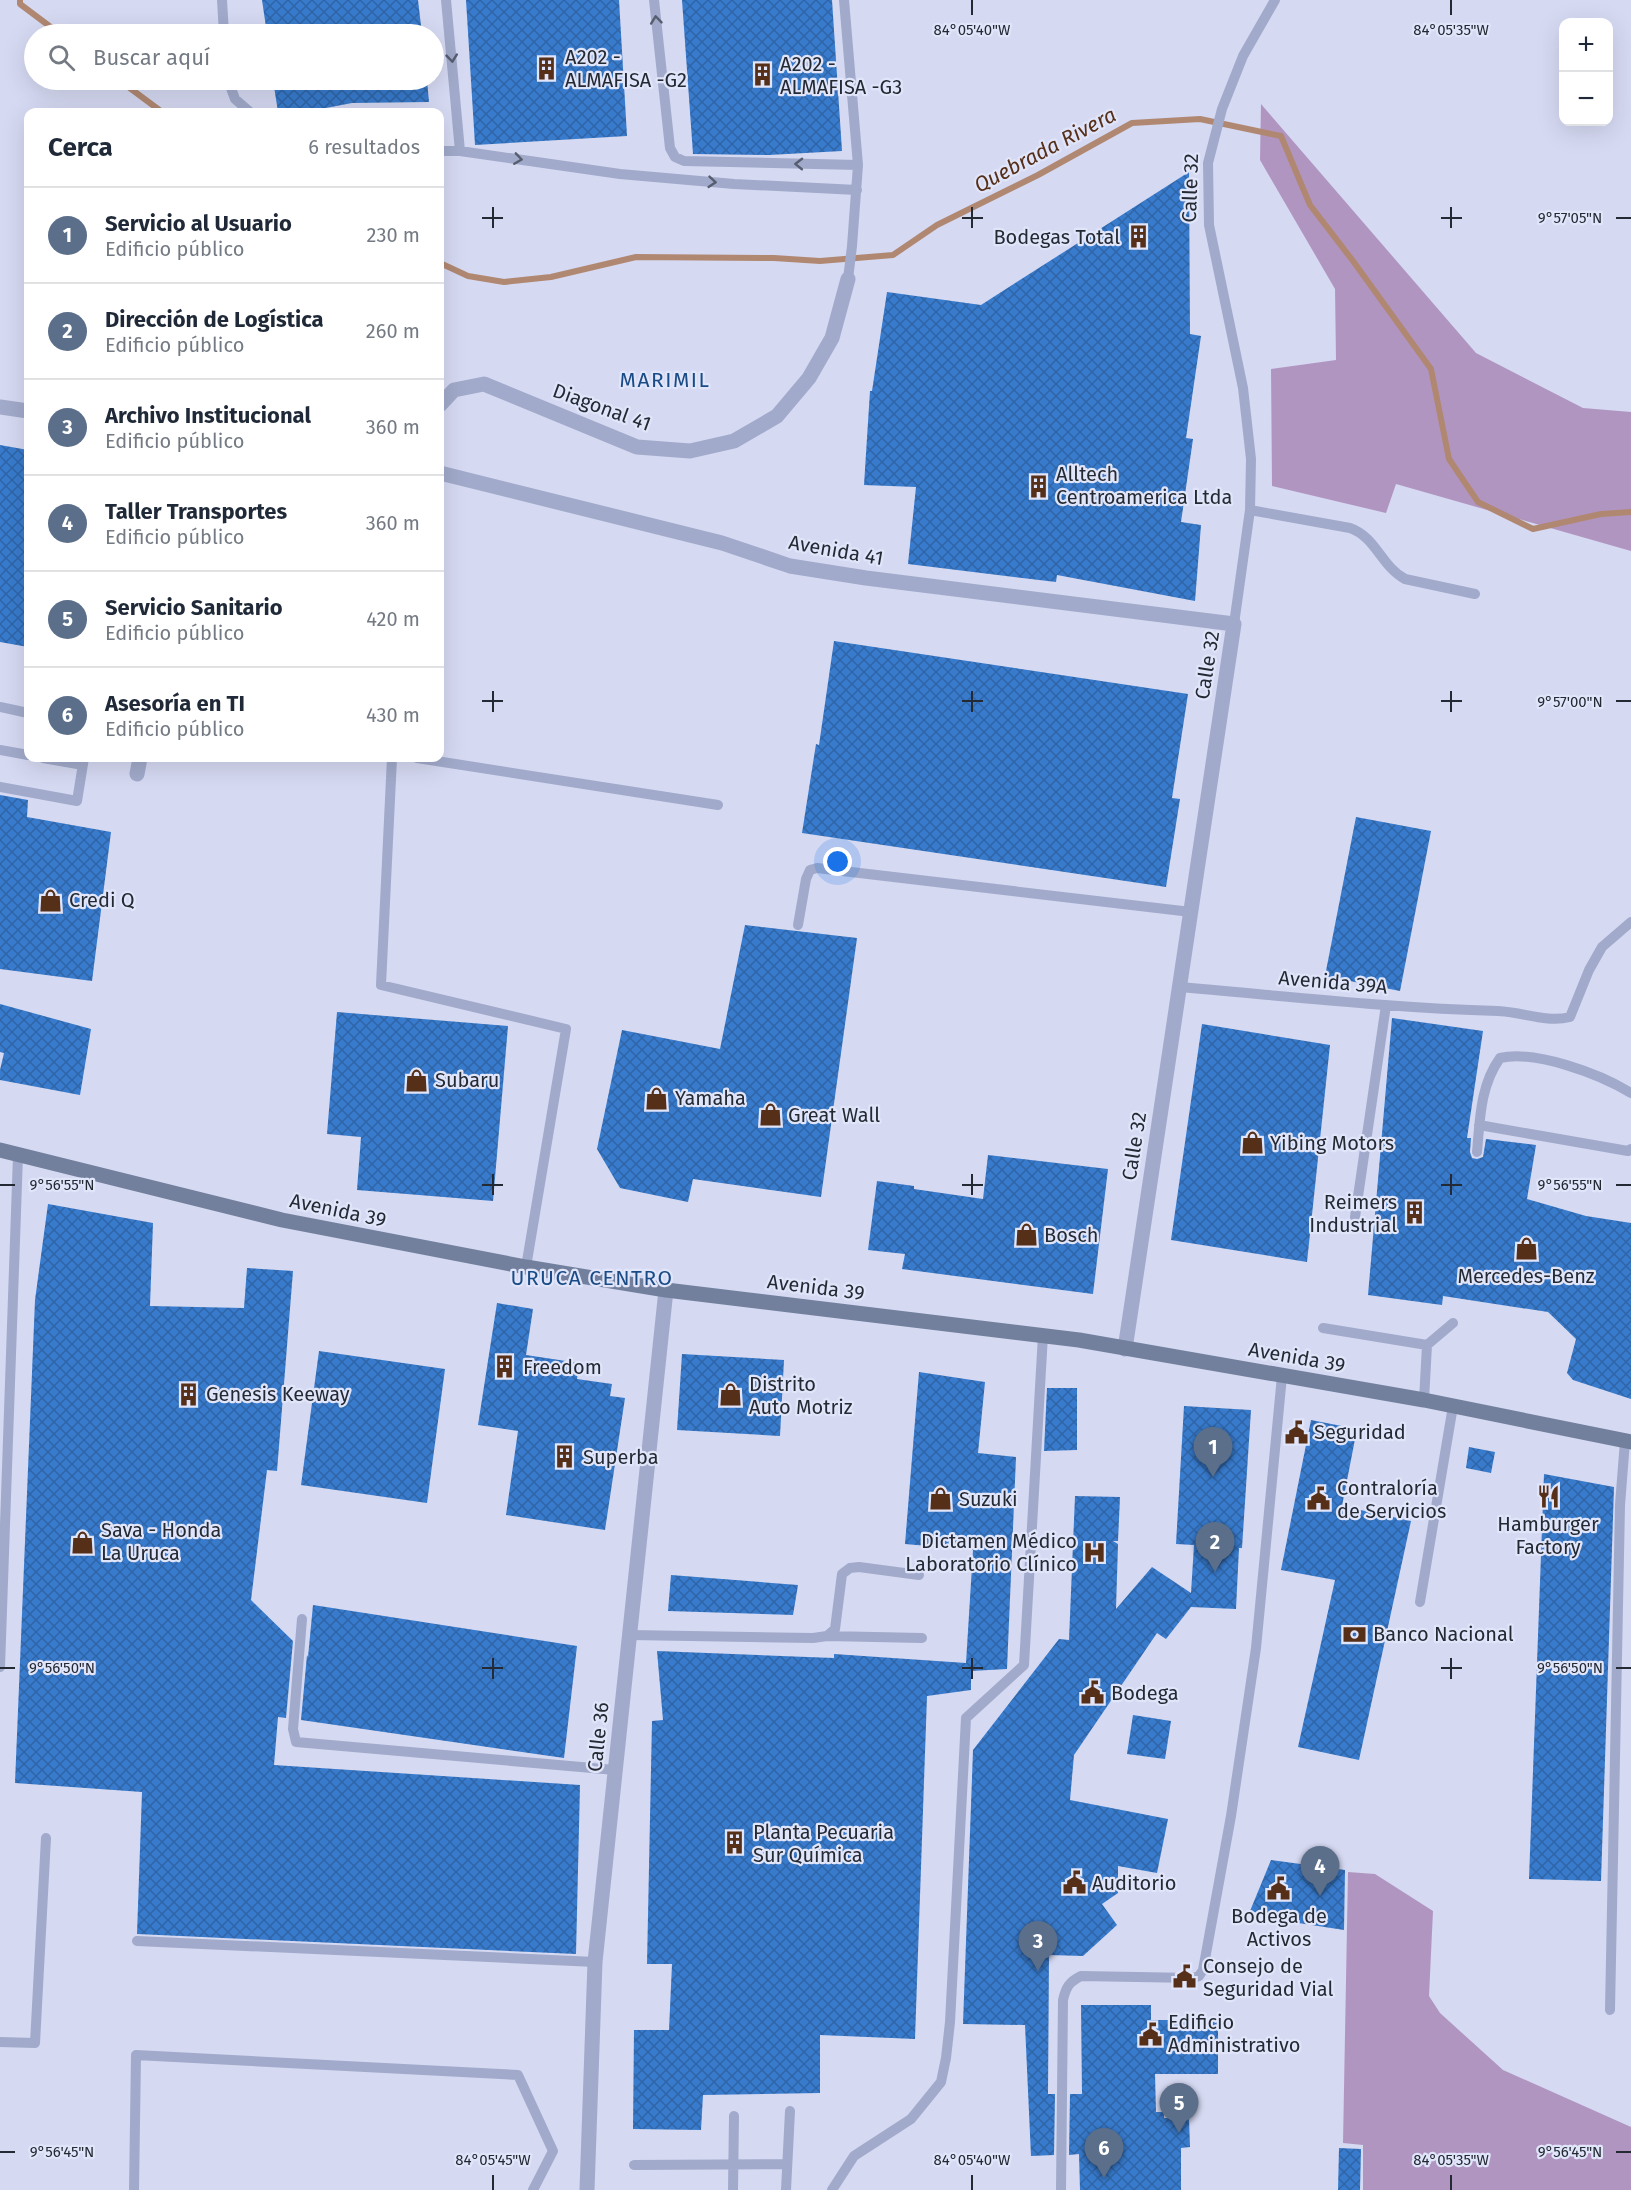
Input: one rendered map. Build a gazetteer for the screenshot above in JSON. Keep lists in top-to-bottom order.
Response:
{
  "streets": {
    "main road": ["Avenida 39"],
    "street": [
      "Calle 32",
      "Diagonal 41",
      "Avenida 41",
      "Calle 36"
    ],
    "lane": ["Avenida 39A"]
  },
  "crossings": [
    ["Calle 32", "Avenida 41"],
    ["Calle 32", "Avenida 39A"],
    ["Calle 32", "Avenida 39"],
    ["Avenida 39", "Calle 36"]
  ],
  "districts": ["MARIMIL", "URUCA CENTRO"],
  "water": ["Quebrada Rivera"],
  "places": {
    "building": [
      "A202 - ALMAFISA -G2",
      "A202 - ALMAFISA -G3",
      "Bodegas Total",
      "Alltech Centroamerica Ltda",
      "Reimers Industrial",
      "Freedom",
      "Genesis Keeway",
      "Superba",
      "Planta Pecuaria Sur Química"
    ],
    "shop": [
      "Credi Q",
      "Subaru",
      "Yamaha",
      "Great Wall",
      "Yibing Motors",
      "Bosch",
      "Mercedes-Benz",
      "Distrito Auto Motriz",
      "Suzuki",
      "Sava - Honda La Uruca"
    ],
    "public building": [
      "Seguridad",
      "Contraloría de Servicios",
      "Bodega",
      "Auditorio",
      "Bodega de Activos",
      "Consejo de Seguridad Vial",
      "Edificio Administrativo"
    ],
    "restaurant": ["Hamburger Factory"],
    "hospital": ["Dictamen Médico Laboratorio Clínico"],
    "bank": ["Banco Nacional"]
  },
  "page": {
    "map_buttons": ["+", "−"],
    "search": "Buscar aquí",
    "heading": ["Cerca", "6 resultados"],
    "list": [
      {
        "mark": "1",
        "name": "Servicio al Usuario",
        "note": "Edificio público",
        "value": "230 m"
      },
      {
        "mark": "2",
        "name": "Dirección de Logística",
        "note": "Edificio público",
        "value": "260 m"
      },
      {
        "mark": "3",
        "name": "Archivo Institucional",
        "note": "Edificio público",
        "value": "360 m"
      },
      {
        "mark": "4",
        "name": "Taller Transportes",
        "note": "Edificio público",
        "value": "360 m"
      },
      {
        "mark": "5",
        "name": "Servicio Sanitario",
        "note": "Edificio público",
        "value": "420 m"
      },
      {
        "mark": "6",
        "name": "Asesoría en TI",
        "note": "Edificio público",
        "value": "430 m"
      }
    ],
    "pins": [
      "1",
      "2",
      "4",
      "3",
      "5",
      "6"
    ]
  },
  "coordinates": [
    "84°05'40\"W",
    "84°05'35\"W",
    "9°57'05\"N",
    "9°57'00\"N",
    "9°56'55\"N",
    "9°56'50\"N",
    "9°56'45\"N",
    "84°05'45\"W"
  ]
}
